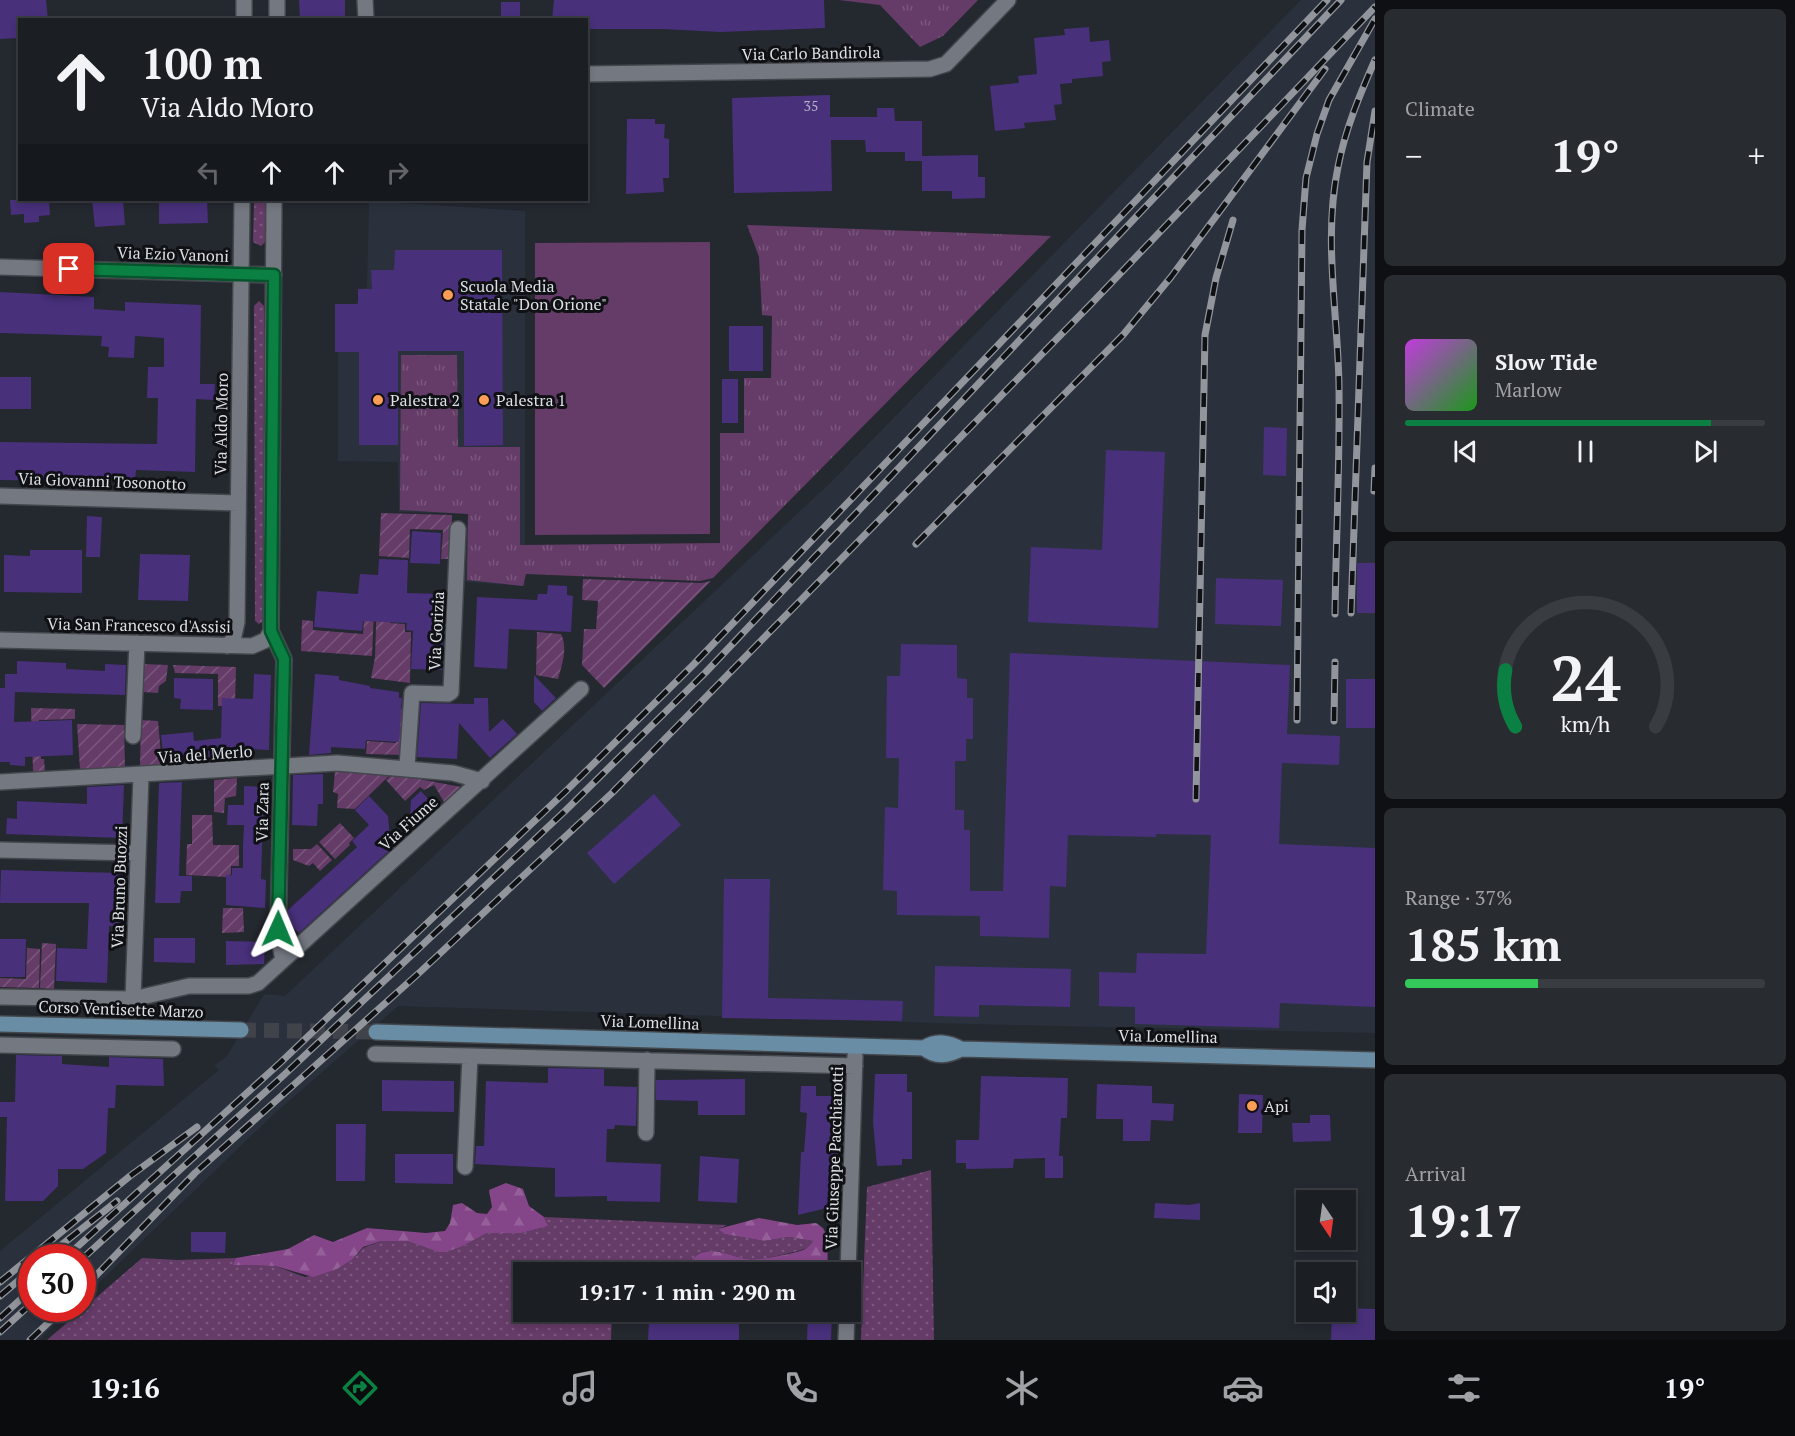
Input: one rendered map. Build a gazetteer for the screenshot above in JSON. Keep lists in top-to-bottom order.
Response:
{
  "streets": {
    "main road": ["Corso Ventisette Marzo", "Via Lomellina"],
    "street": [
      "Via Carlo Bandirola",
      "Via Ezio Vanoni",
      "Via Aldo Moro",
      "Via Giovanni Tosonotto",
      "Via San Francesco d'Assisi",
      "Via Gorizia",
      "Via del Merlo",
      "Via Zara",
      "Via Fiume",
      "Via Bruno Buozzi",
      "Via Giuseppe Pacchiarotti"
    ]
  },
  "crossings": [
    ["Via Ezio Vanoni", "Via Aldo Moro"],
    ["Via Aldo Moro", "Via Giovanni Tosonotto"],
    ["Via Aldo Moro", "Via San Francesco d'Assisi"],
    ["Via San Francesco d'Assisi", "Via Zara"],
    ["Via Gorizia", "Via del Merlo"],
    ["Via del Merlo", "Via Zara"],
    ["Via del Merlo", "Via Fiume"],
    ["Via del Merlo", "Via Bruno Buozzi"],
    ["Via Zara", "Via Fiume"],
    ["Via Fiume", "Corso Ventisette Marzo"],
    ["Via Bruno Buozzi", "Corso Ventisette Marzo"],
    ["Via Lomellina", "Via Giuseppe Pacchiarotti"]
  ],
  "places": [
    "Scuola Media Statale \"Don Orione\"",
    "Palestra 2",
    "Palestra 1",
    "Api"
  ],
  "house_numbers": ["35"],
  "north": "bottom",
  "page": {
    "tile": [
      "Climate",
      ["Range · 37%", "185 km"],
      ["Arrival", "19:17"]
    ],
    "turn": ["100 m", "Via Aldo Moro"],
    "heat": ["−", "19°", "+"],
    "song": ["Slow Tide", "Marlow"],
    "limit": "30",
    "trip": "19:17 · 1 min · 290 m",
    "tabs": ["19:16", "19°"],
    "gauge": ["24", "km/h"]
  }
}
